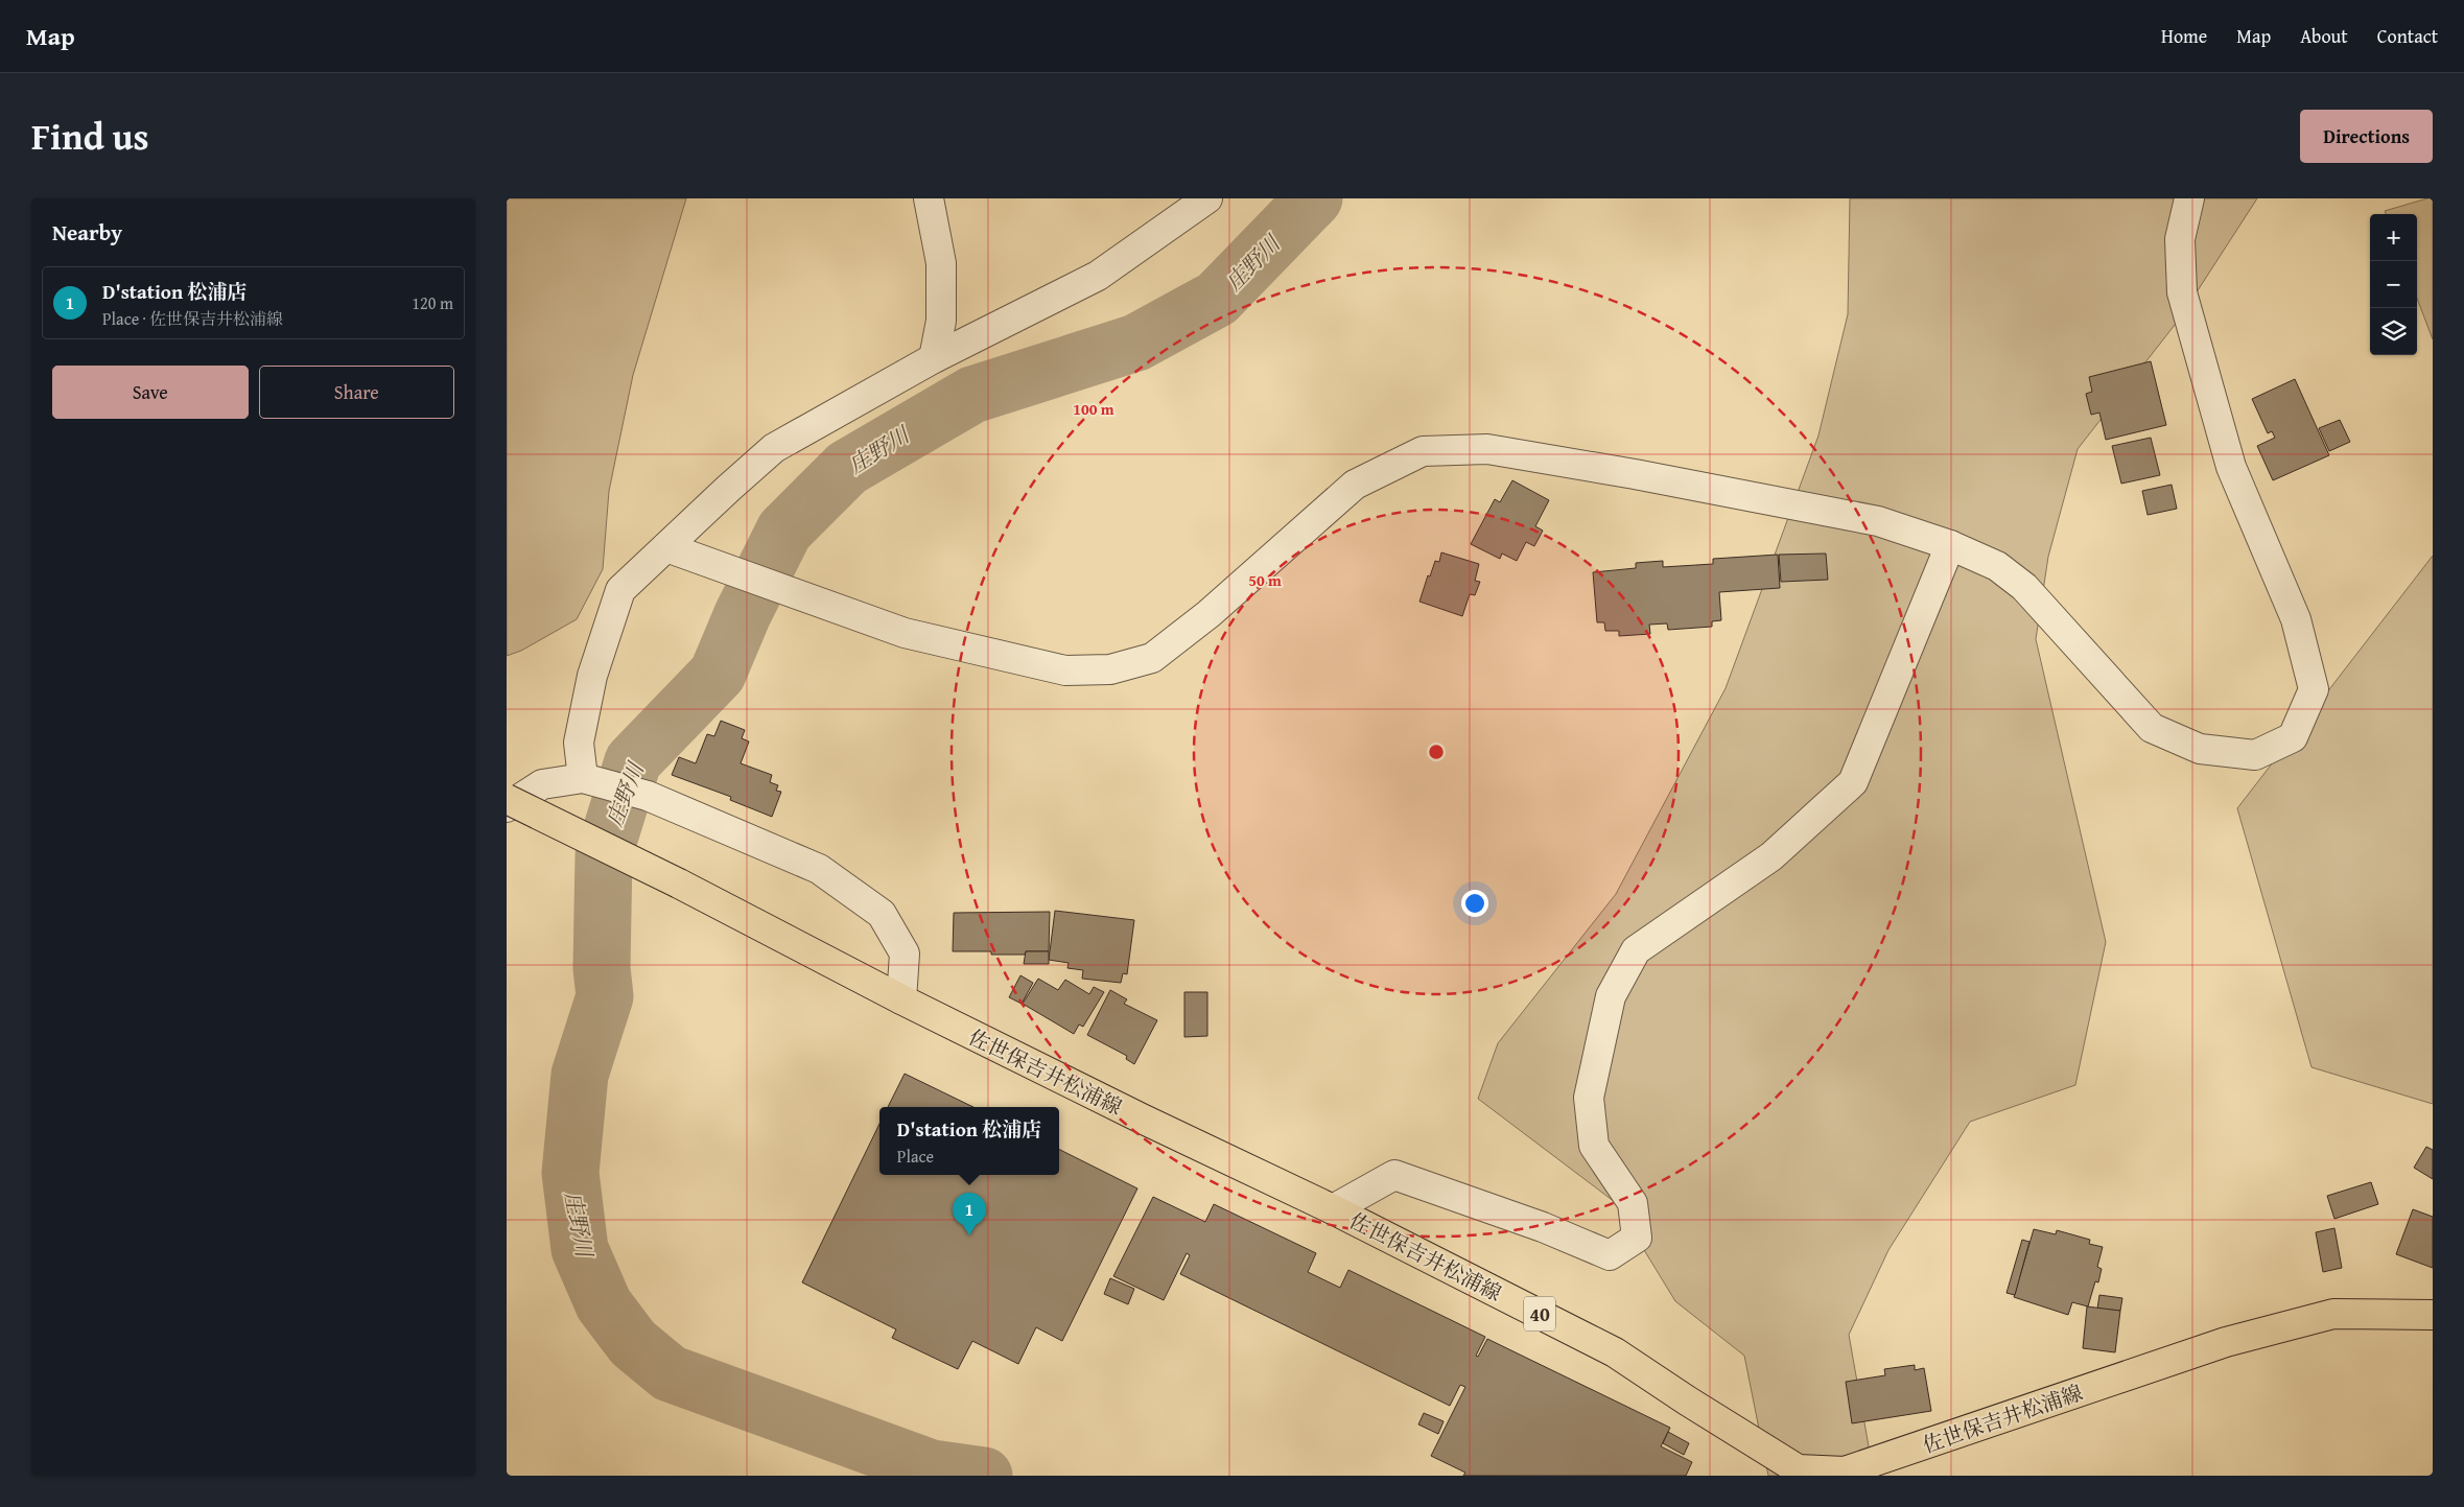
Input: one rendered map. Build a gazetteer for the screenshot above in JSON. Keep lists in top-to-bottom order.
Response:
{
  "streets": {
    "main road": ["佐世保吉井松浦線", "40"]
  },
  "water": ["庄野川"],
  "page": {
    "header": "Map",
    "nav": [
      "Home",
      "Map",
      "About",
      "Contact"
    ],
    "title": "Find us",
    "buttons": [
      "Directions",
      ["Save", "Share"]
    ],
    "heading": "Nearby",
    "map_buttons": ["+", "−"],
    "list": [
      {
        "mark": "1",
        "name": "D'station 松浦店",
        "note": "Place · 佐世保吉井松浦線",
        "value": "120 m"
      }
    ],
    "popup": ["D'station 松浦店", "Place"],
    "pins": "1"
  },
  "rings": ["100 m", "50 m"]
}
